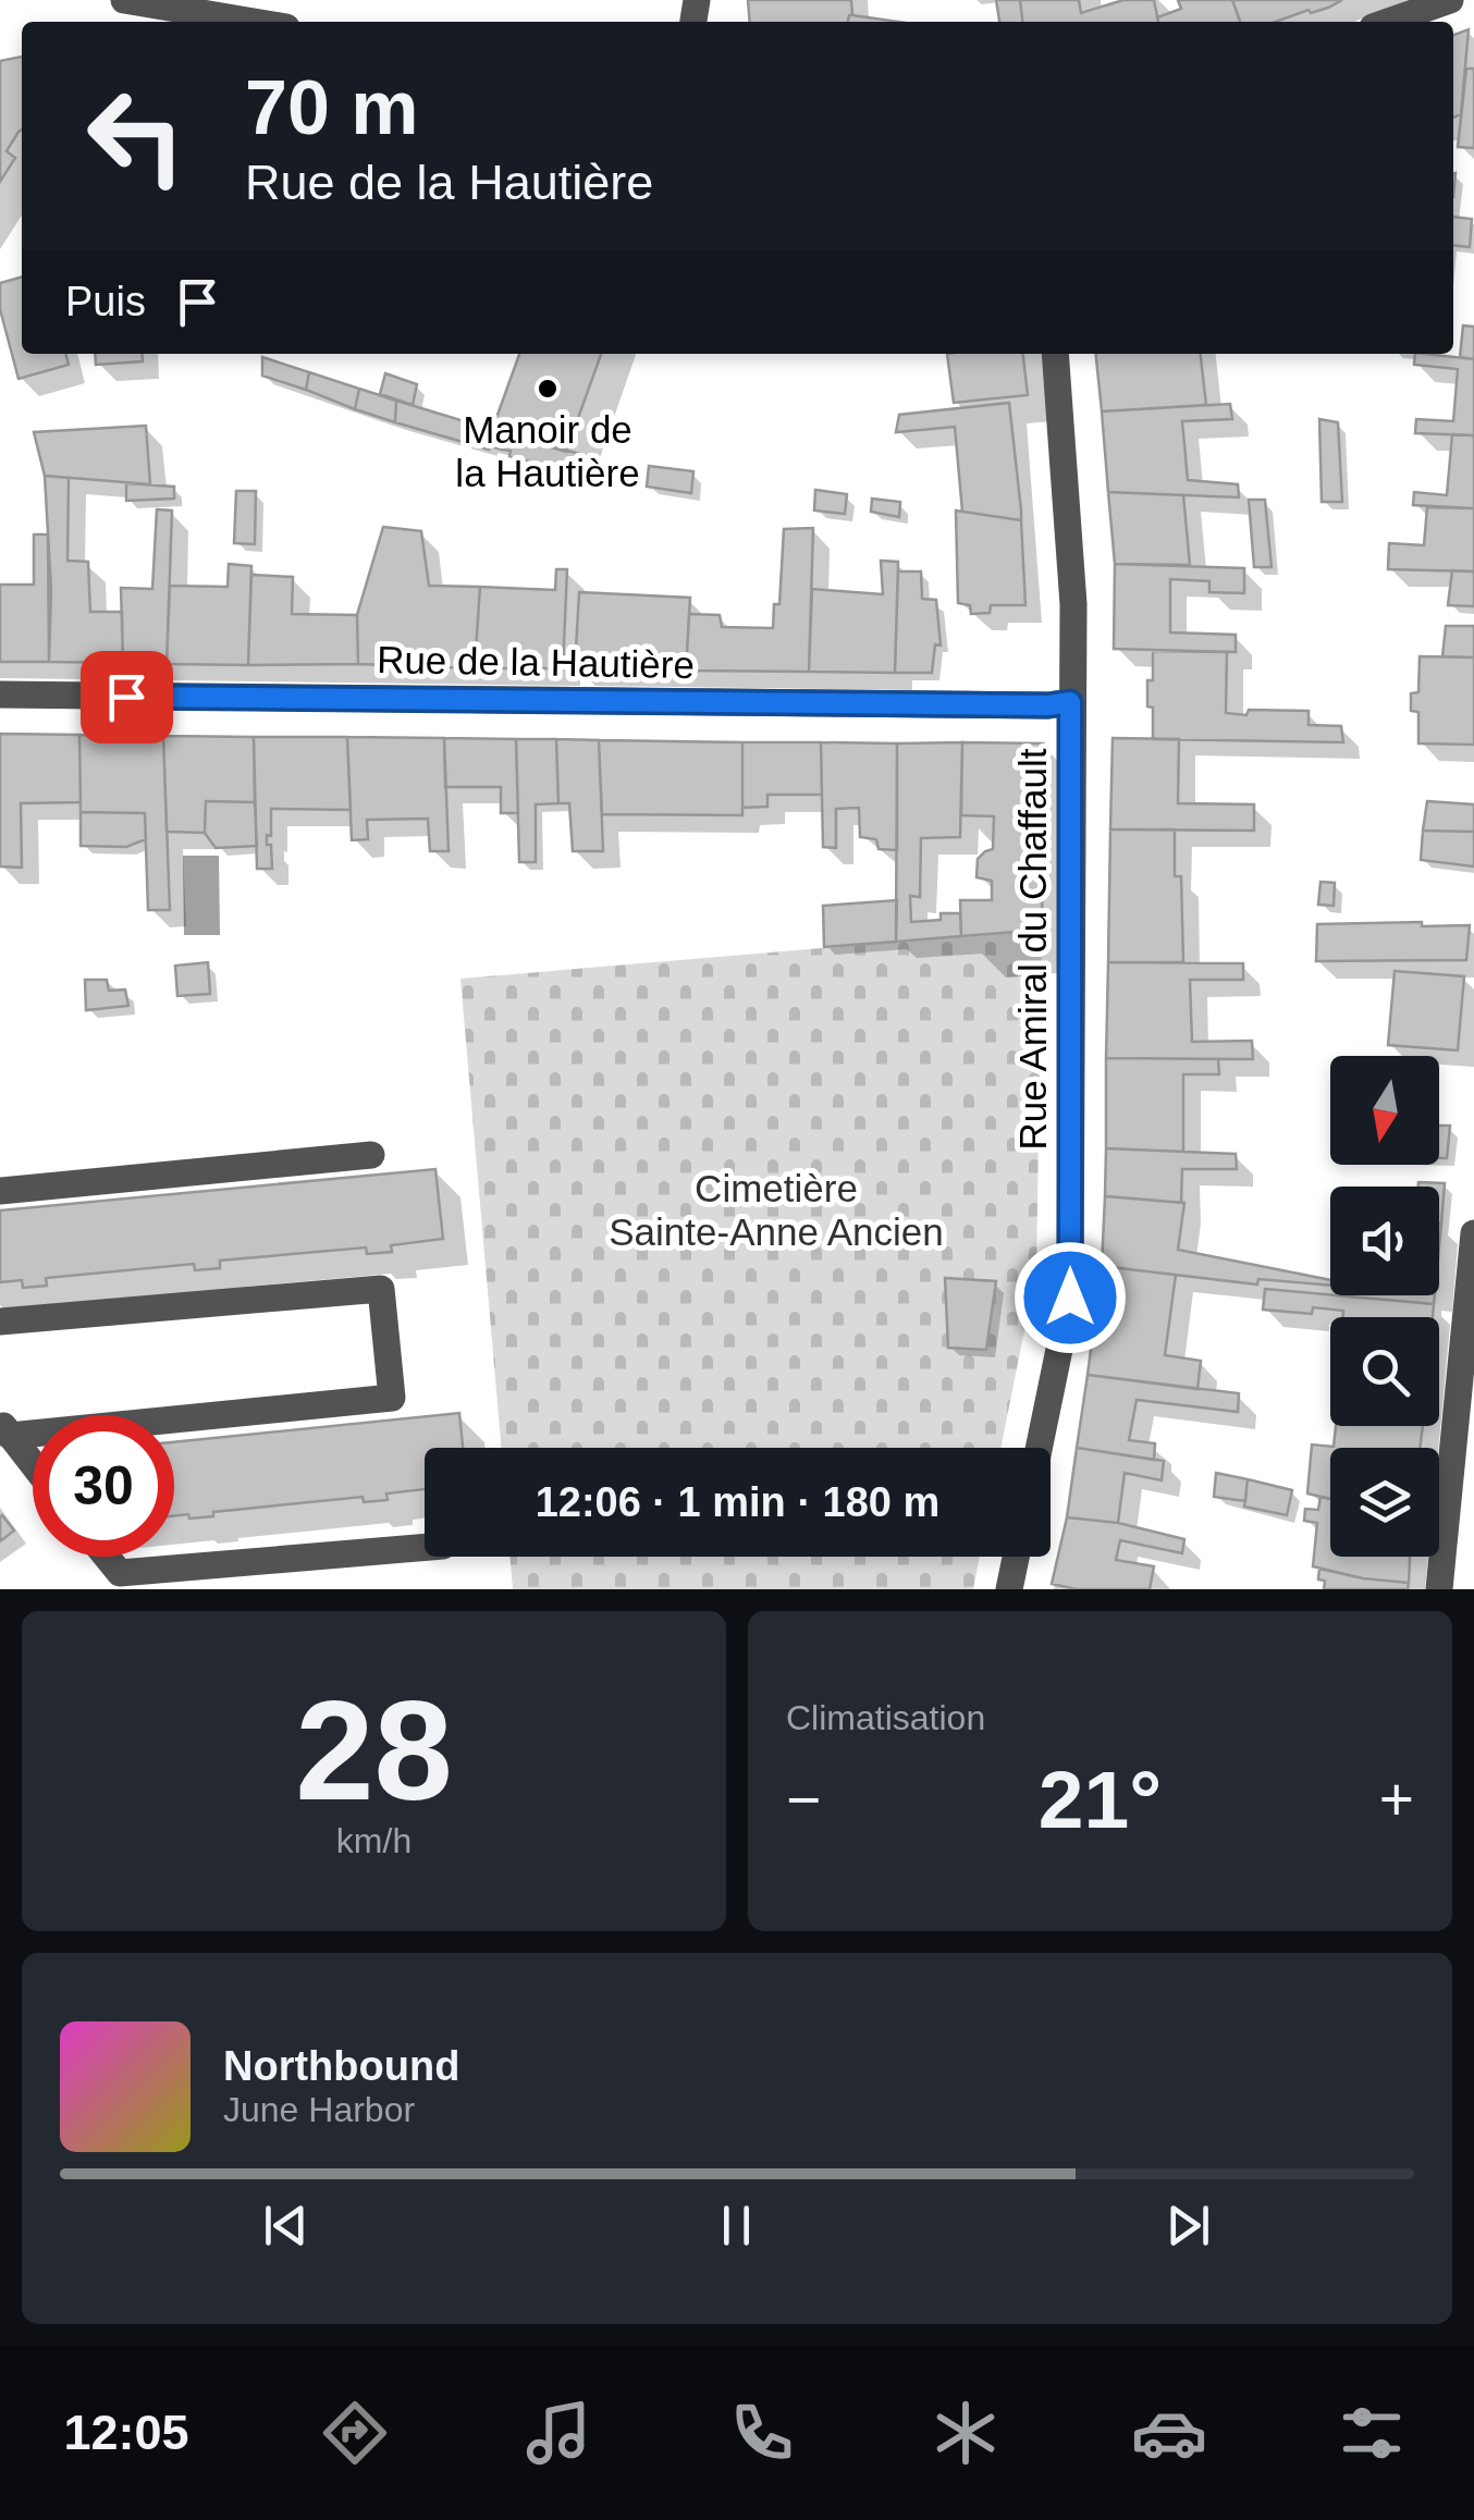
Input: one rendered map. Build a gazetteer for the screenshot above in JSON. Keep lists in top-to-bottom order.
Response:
{
  "streets": {
    "street": ["Rue de la Hautière", "Rue Amiral du Chaffault"]
  },
  "crossings": [
    ["Rue de la Hautière", "Rue Amiral du Chaffault"]
  ],
  "parks": ["Cimetière Sainte-Anne Ancien"],
  "places": ["Manoir de la Hautière"],
  "north": "bottom",
  "page": {
    "turn": ["70 m", "Rue de la Hautière"],
    "then": "Puis",
    "limit": "30",
    "trip": "12:06 · 1 min · 180 m",
    "tile": [
      ["28", "km/h"],
      "Climatisation"
    ],
    "heat": ["−", "21°", "+"],
    "song": ["Northbound", "June Harbor"],
    "tabs": "12:05"
  }
}
